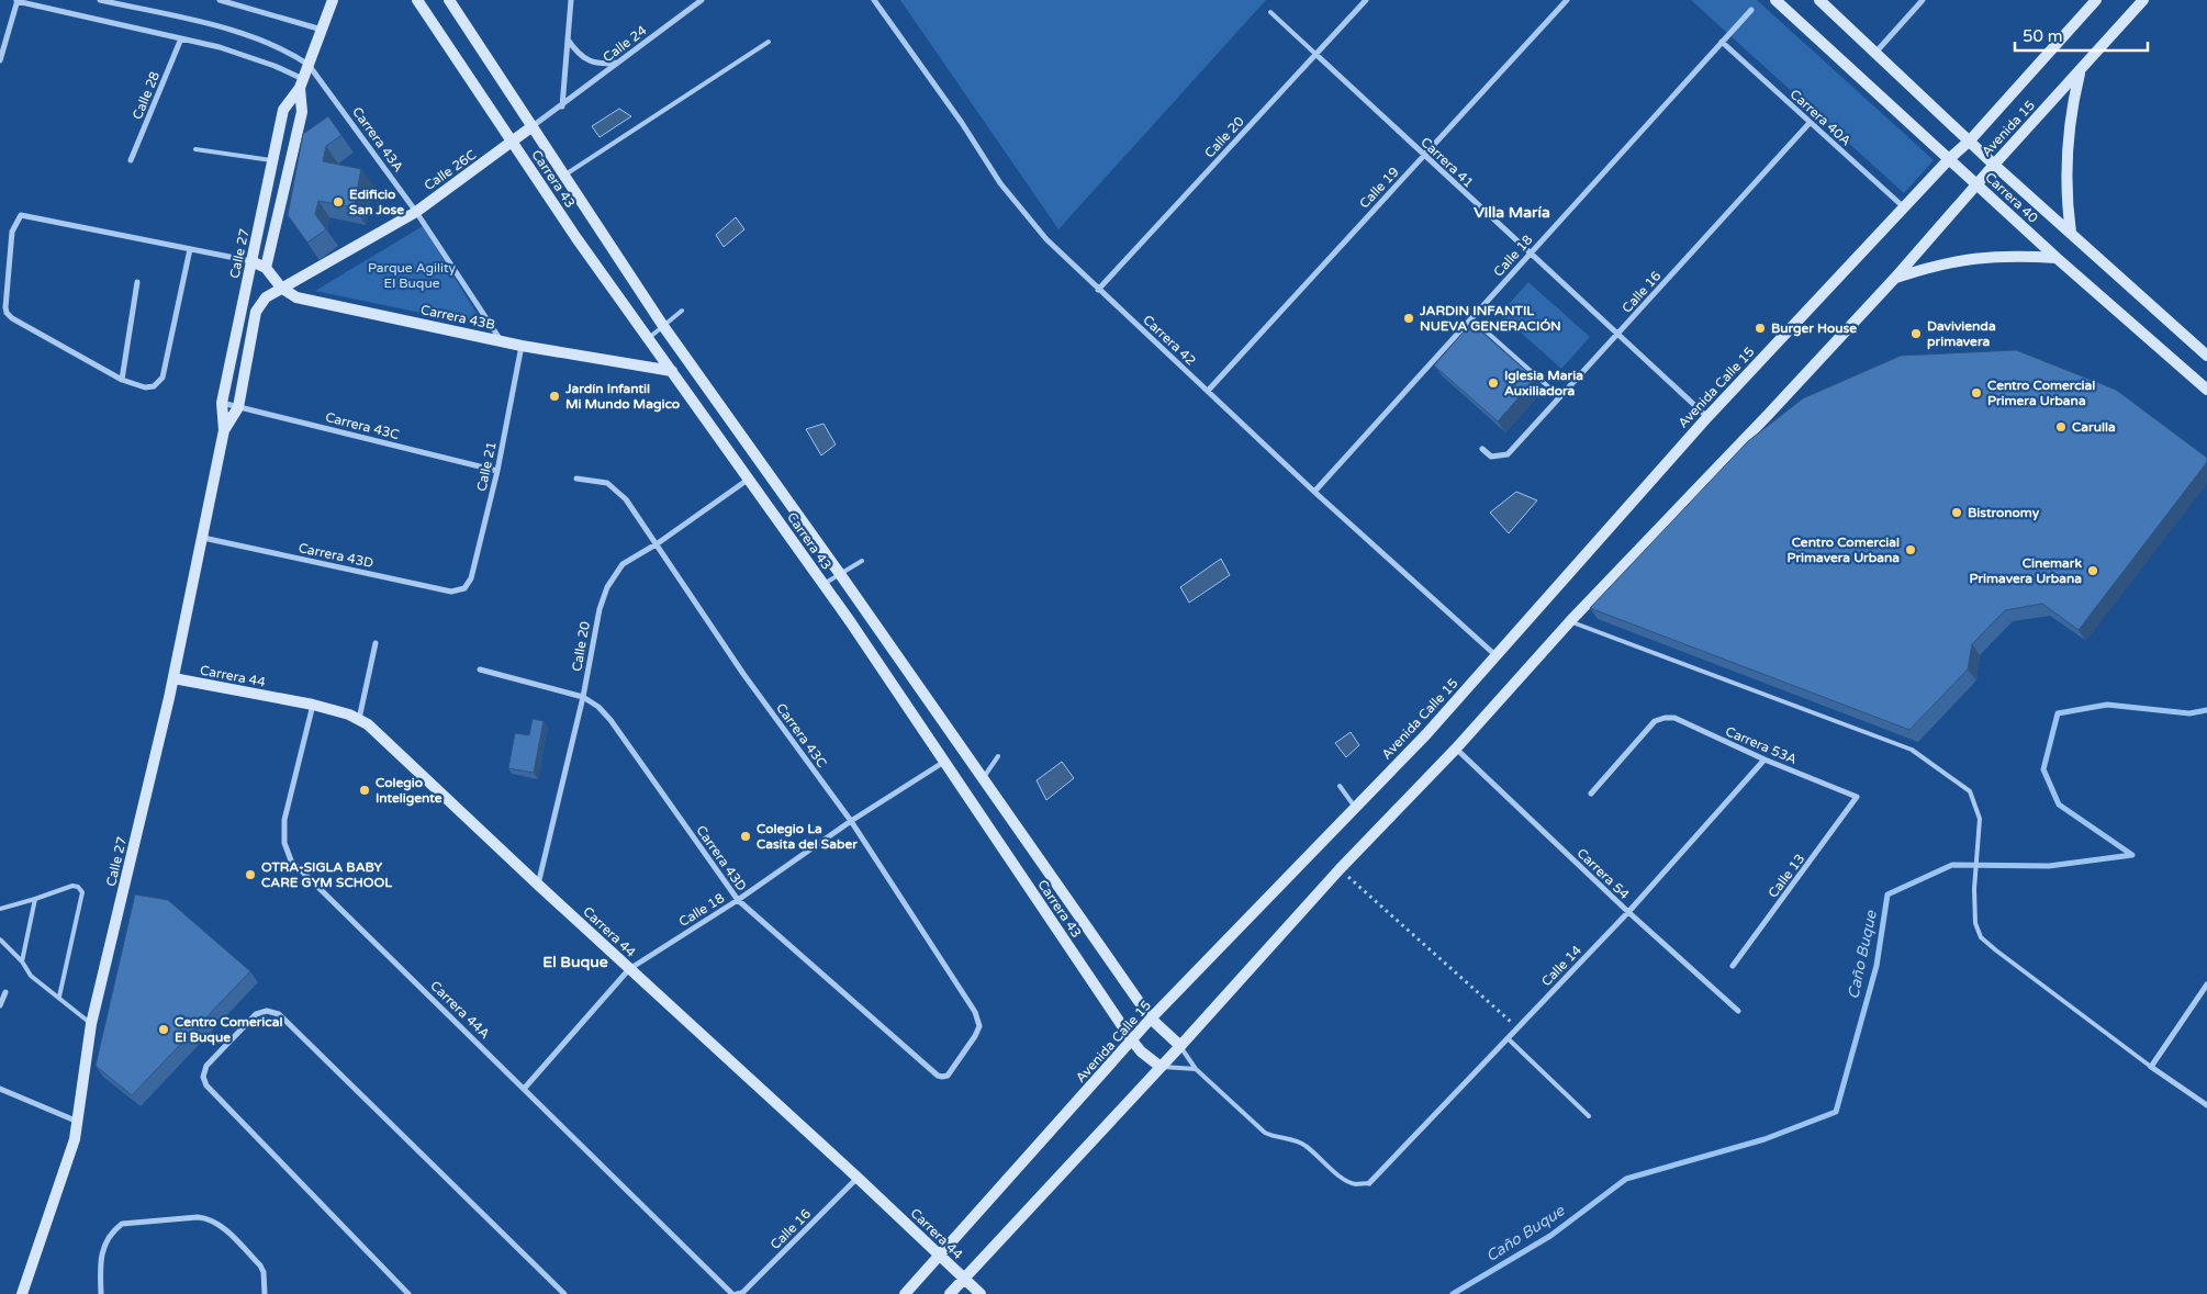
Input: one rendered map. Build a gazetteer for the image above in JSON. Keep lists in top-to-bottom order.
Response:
{
  "streets": {
    "street": [
      "Calle 24",
      "Calle 28",
      "Carrera 40A",
      "Avenida 15",
      "Calle 20",
      "Carrera 43A",
      "Carrera 41",
      "Calle 26C",
      "Carrera 43",
      "Calle 19",
      "Carrera 40",
      "Calle 27",
      "Calle 18",
      "Calle 16",
      "Carrera 43B",
      "Carrera 42",
      "Avenida Calle 15",
      "Carrera 43C",
      "Calle 21",
      "Carrera 43D",
      "Carrera 44",
      "Carrera 53A",
      "Carrera 54",
      "Calle 13",
      "Calle 14",
      "Carrera 44A"
    ]
  },
  "crossings": [
    ["Calle 24", "Calle 26C"],
    ["Carrera 40A", "Calle 18"],
    ["Carrera 40A", "Calle 16"],
    ["Carrera 40A", "Avenida Calle 15"],
    ["Avenida 15", "Carrera 40"],
    ["Avenida 15", "Avenida Calle 15"],
    ["Calle 20", "Carrera 41"],
    ["Calle 20", "Carrera 43"],
    ["Calle 20", "Carrera 42"],
    ["Calle 20", "Carrera 43C"],
    ["Calle 20", "Carrera 43D"],
    ["Calle 20", "Carrera 44"],
    ["Carrera 43A", "Calle 26C"],
    ["Carrera 43A", "Calle 27"],
    ["Carrera 43A", "Carrera 43B"],
    ["Carrera 41", "Calle 19"],
    ["Carrera 41", "Calle 18"],
    ["Carrera 41", "Calle 16"],
    ["Carrera 41", "Avenida Calle 15"],
    ["Calle 26C", "Carrera 43"],
    ["Calle 26C", "Calle 27"],
    ["Calle 26C", "Carrera 43B"],
    ["Carrera 43", "Calle 18"],
    ["Carrera 43", "Carrera 43B"],
    ["Carrera 43", "Avenida Calle 15"],
    ["Carrera 43", "Calle 14"],
    ["Calle 19", "Carrera 42"],
    ["Carrera 40", "Avenida Calle 15"],
    ["Calle 27", "Carrera 43B"],
    ["Calle 27", "Carrera 43C"],
    ["Calle 27", "Carrera 43D"],
    ["Calle 27", "Carrera 44"],
    ["Calle 18", "Carrera 42"],
    ["Calle 18", "Carrera 43C"],
    ["Calle 18", "Carrera 43D"],
    ["Calle 18", "Carrera 44"],
    ["Calle 18", "Carrera 44A"],
    ["Calle 16", "Carrera 44"],
    ["Carrera 43B", "Calle 21"],
    ["Carrera 42", "Avenida Calle 15"],
    ["Avenida Calle 15", "Carrera 44"],
    ["Carrera 43C", "Calle 21"],
    ["Carrera 43C", "Carrera 43D"],
    ["Calle 21", "Carrera 43D"],
    ["Carrera 44", "Carrera 44A"],
    ["Carrera 53A", "Calle 13"],
    ["Carrera 53A", "Calle 14"],
    ["Carrera 54", "Calle 14"]
  ],
  "districts": ["Villa María", "El Buque"],
  "water": ["Caño Buque"],
  "parks": ["Parque Agility El Buque"],
  "places": [
    "Edificio San Jose",
    "JARDIN INFANTIL NUEVA GENERACIÓN",
    "Burger House",
    "Davivienda primavera",
    "Iglesia Maria Auxiliadora",
    "Centro Comercial Primera Urbana",
    "Jardín Infantil Mi Mundo Magico",
    "Carulla",
    "Bistronomy",
    "Centro Comercial Primavera Urbana",
    "Cinemark Primavera Urbana",
    "Colegio Inteligente",
    "Colegio La Casita del Saber",
    "OTRA-SIGLA BABY CARE GYM SCHOOL",
    "Centro Comerical El Buque"
  ],
  "scale_bar": "50 m"
}
